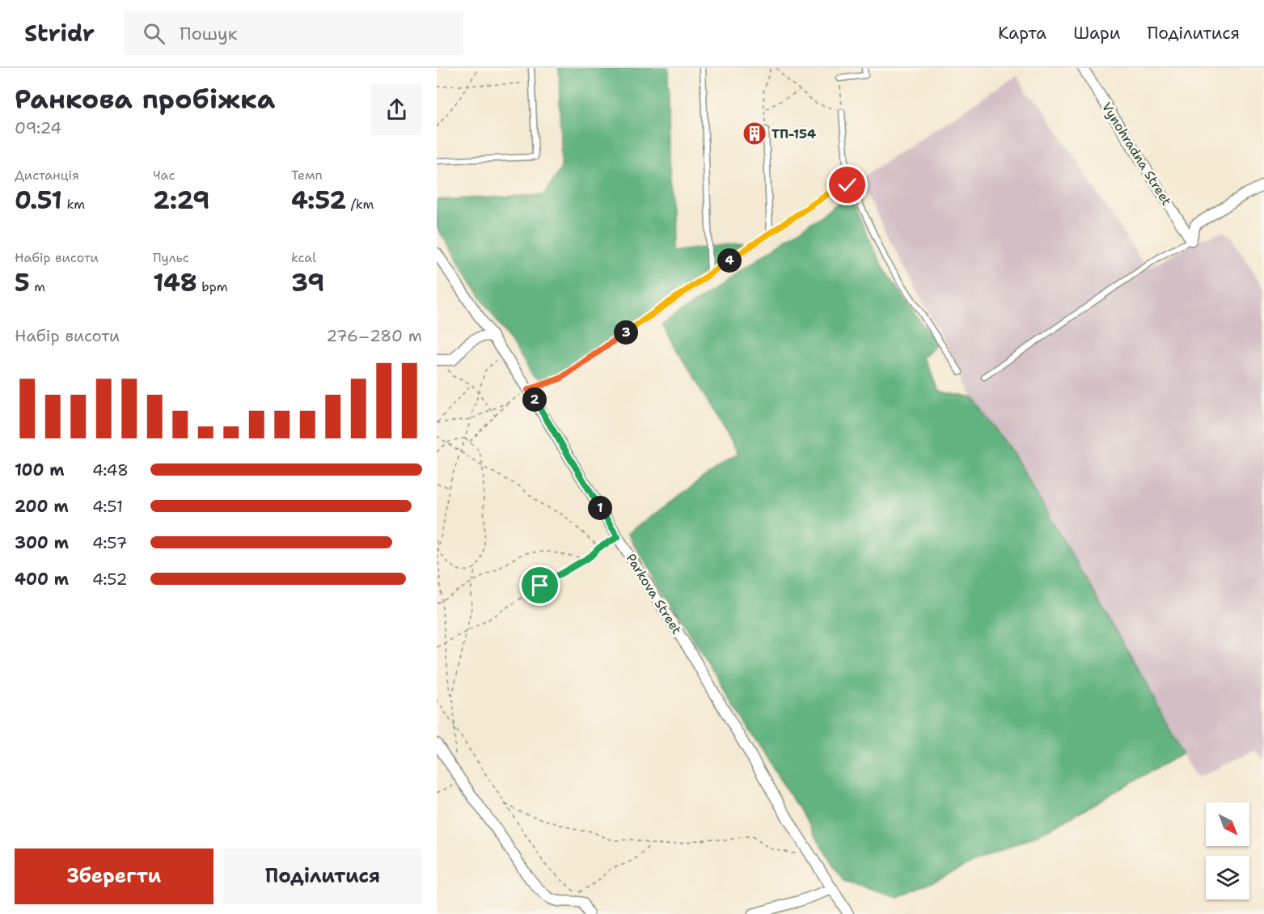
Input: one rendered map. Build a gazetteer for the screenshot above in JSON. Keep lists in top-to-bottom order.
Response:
{
  "streets": {
    "street": ["Vynohradna Street", "Parkova Street"]
  },
  "places": {
    "building": ["ТП-154"]
  },
  "north": "bottom right",
  "page": {
    "header": "Stridr",
    "search": "Пошук",
    "nav": ["Карта", "Шари", "Поділитися"],
    "heading": ["Ранкова пробіжка", "09:24"],
    "stats": [
      ["Дистанція", "0.51 km"],
      ["Час", "2:29"],
      ["Темп", "4:52 /km"],
      ["Набір висоти", "5 m"],
      ["Пульс", "148 bpm"],
      ["kcal", "39"]
    ],
    "pins": [
      "4",
      "3",
      "2",
      "1"
    ],
    "chart": ["Набір висоти", "276–280 m"],
    "list": [
      {
        "name": "100 m",
        "note": "4:48"
      },
      {
        "name": "200 m",
        "note": "4:51"
      },
      {
        "name": "300 m",
        "note": "4:57"
      },
      {
        "name": "400 m",
        "note": "4:52"
      }
    ],
    "buttons": ["Зберегти", "Поділитися"]
  }
}
